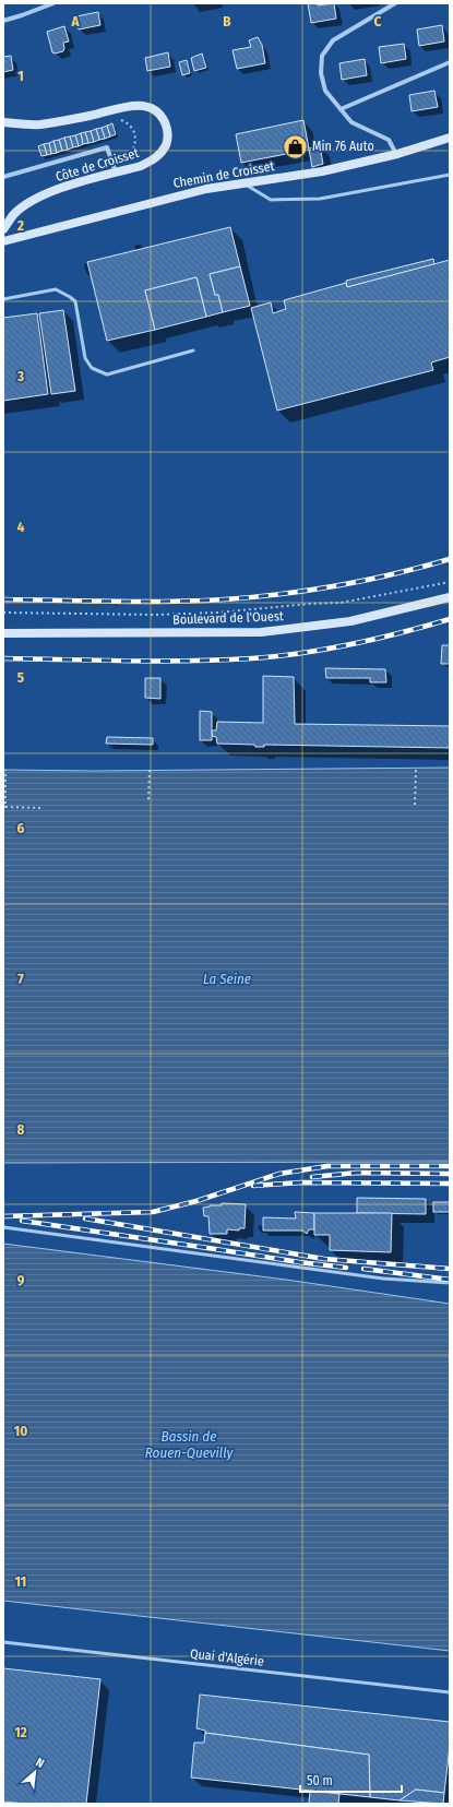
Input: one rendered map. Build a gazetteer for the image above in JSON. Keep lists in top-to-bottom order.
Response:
{
  "streets": {
    "street": ["Côte de Croisset", "Chemin de Croisset", "Boulevard de l'Ouest"],
    "lane": ["Quai d'Algérie"]
  },
  "water": ["La Seine", "Bassin de Rouen-Quevilly"],
  "places": {
    "shop": ["Min 76 Auto"]
  },
  "scale_bar": "50 m",
  "north": "top right",
  "grid": {
    "columns": ["A", "B", "C"],
    "rows": [
      "1",
      "2",
      "3",
      "4",
      "5",
      "6",
      "7",
      "8",
      "9",
      "10",
      "11",
      "12"
    ]
  }
}
